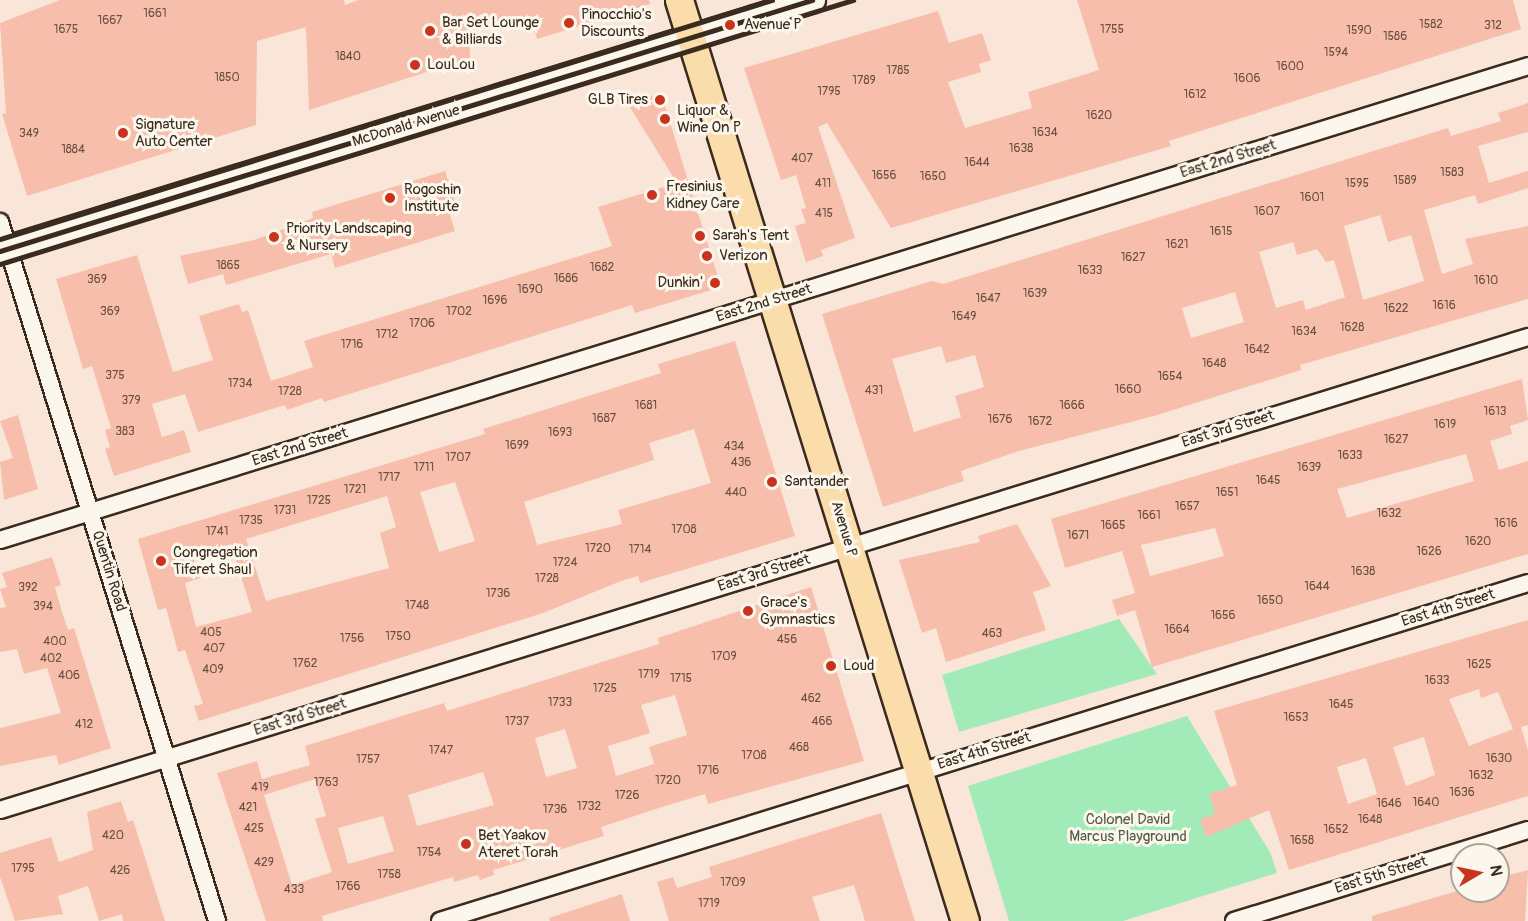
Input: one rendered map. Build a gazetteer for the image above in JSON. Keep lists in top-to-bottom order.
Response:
{
  "streets": {
    "main road": ["McDonald Avenue", "Avenue P"],
    "street": [
      "East 2nd Street",
      "East 3rd Street",
      "Quentin Road",
      "East 4th Street",
      "East 5th Street"
    ]
  },
  "crossings": [
    ["McDonald Avenue", "Avenue P"],
    ["McDonald Avenue", "Quentin Road"],
    ["East 2nd Street", "Avenue P"],
    ["East 2nd Street", "Quentin Road"],
    ["East 3rd Street", "Avenue P"],
    ["East 3rd Street", "Quentin Road"],
    ["Avenue P", "East 4th Street"]
  ],
  "parks": ["Colonel David Marcus Playground"],
  "places": [
    "Pinocchio's Discounts",
    "Avenue P",
    "Bar Set Lounge & Billiards",
    "LouLou",
    "GLB Tires",
    "Liquor & Wine On P",
    "Signature Auto Center",
    "Fresinius Kidney Care",
    "Rogoshin Institute",
    "Sarah's Tent",
    "Priority Landscaping & Nursery",
    "Verizon",
    "Dunkin'",
    "Santander",
    "Congregation Tiferet Shaul",
    "Grace's Gymnastics",
    "Loud",
    "Bet Yaakov Ateret Torah"
  ],
  "house_numbers": [
    "1661",
    "1667",
    "1582",
    "312",
    "1675",
    "1755",
    "1590",
    "1586",
    "1594",
    "1840",
    "1600",
    "1785",
    "1850",
    "1606",
    "1789",
    "1795",
    "1612",
    "1620",
    "1634",
    "349",
    "1638",
    "1884",
    "407",
    "1644",
    "1583",
    "1656",
    "1650",
    "1589",
    "411",
    "1595",
    "1601",
    "1607",
    "415",
    "1615",
    "1621",
    "1627",
    "1865",
    "1682",
    "1633",
    "1686",
    "369",
    "1610",
    "1690",
    "1639",
    "1647",
    "1696",
    "1616",
    "1622",
    "369",
    "1702",
    "1649",
    "1706",
    "1628",
    "1634",
    "1712",
    "1716",
    "1642",
    "1648",
    "375",
    "1654",
    "1734",
    "1660",
    "431",
    "1728",
    "379",
    "1681",
    "1666",
    "1613",
    "1687",
    "1676",
    "1672",
    "1619",
    "383",
    "1693",
    "1627",
    "1699",
    "434",
    "1633",
    "1707",
    "436",
    "1711",
    "1639",
    "1717",
    "1645",
    "1721",
    "440",
    "1651",
    "1725",
    "1657",
    "1731",
    "1632",
    "1661",
    "1735",
    "1616",
    "1665",
    "1708",
    "1741",
    "1671",
    "1620",
    "1720",
    "1714",
    "1626",
    "1724",
    "1638",
    "1728",
    "1644",
    "392",
    "1736",
    "1650",
    "1748",
    "394",
    "1656",
    "1664",
    "405",
    "463",
    "1750",
    "1756",
    "456",
    "400",
    "407",
    "1709",
    "402",
    "1762",
    "1625",
    "409",
    "1719",
    "406",
    "1715",
    "1633",
    "1725",
    "462",
    "1733",
    "1645",
    "1653",
    "1737",
    "466",
    "412",
    "468",
    "1747",
    "1708",
    "1630",
    "1757",
    "1716",
    "1632",
    "1720",
    "1763",
    "419",
    "1636",
    "1726",
    "1640",
    "1646",
    "1732",
    "421",
    "1736",
    "1648",
    "425",
    "1652",
    "420",
    "1658",
    "1754",
    "429",
    "1795",
    "426",
    "1758",
    "1709",
    "1766",
    "433",
    "1719"
  ],
  "north": "right"
}
